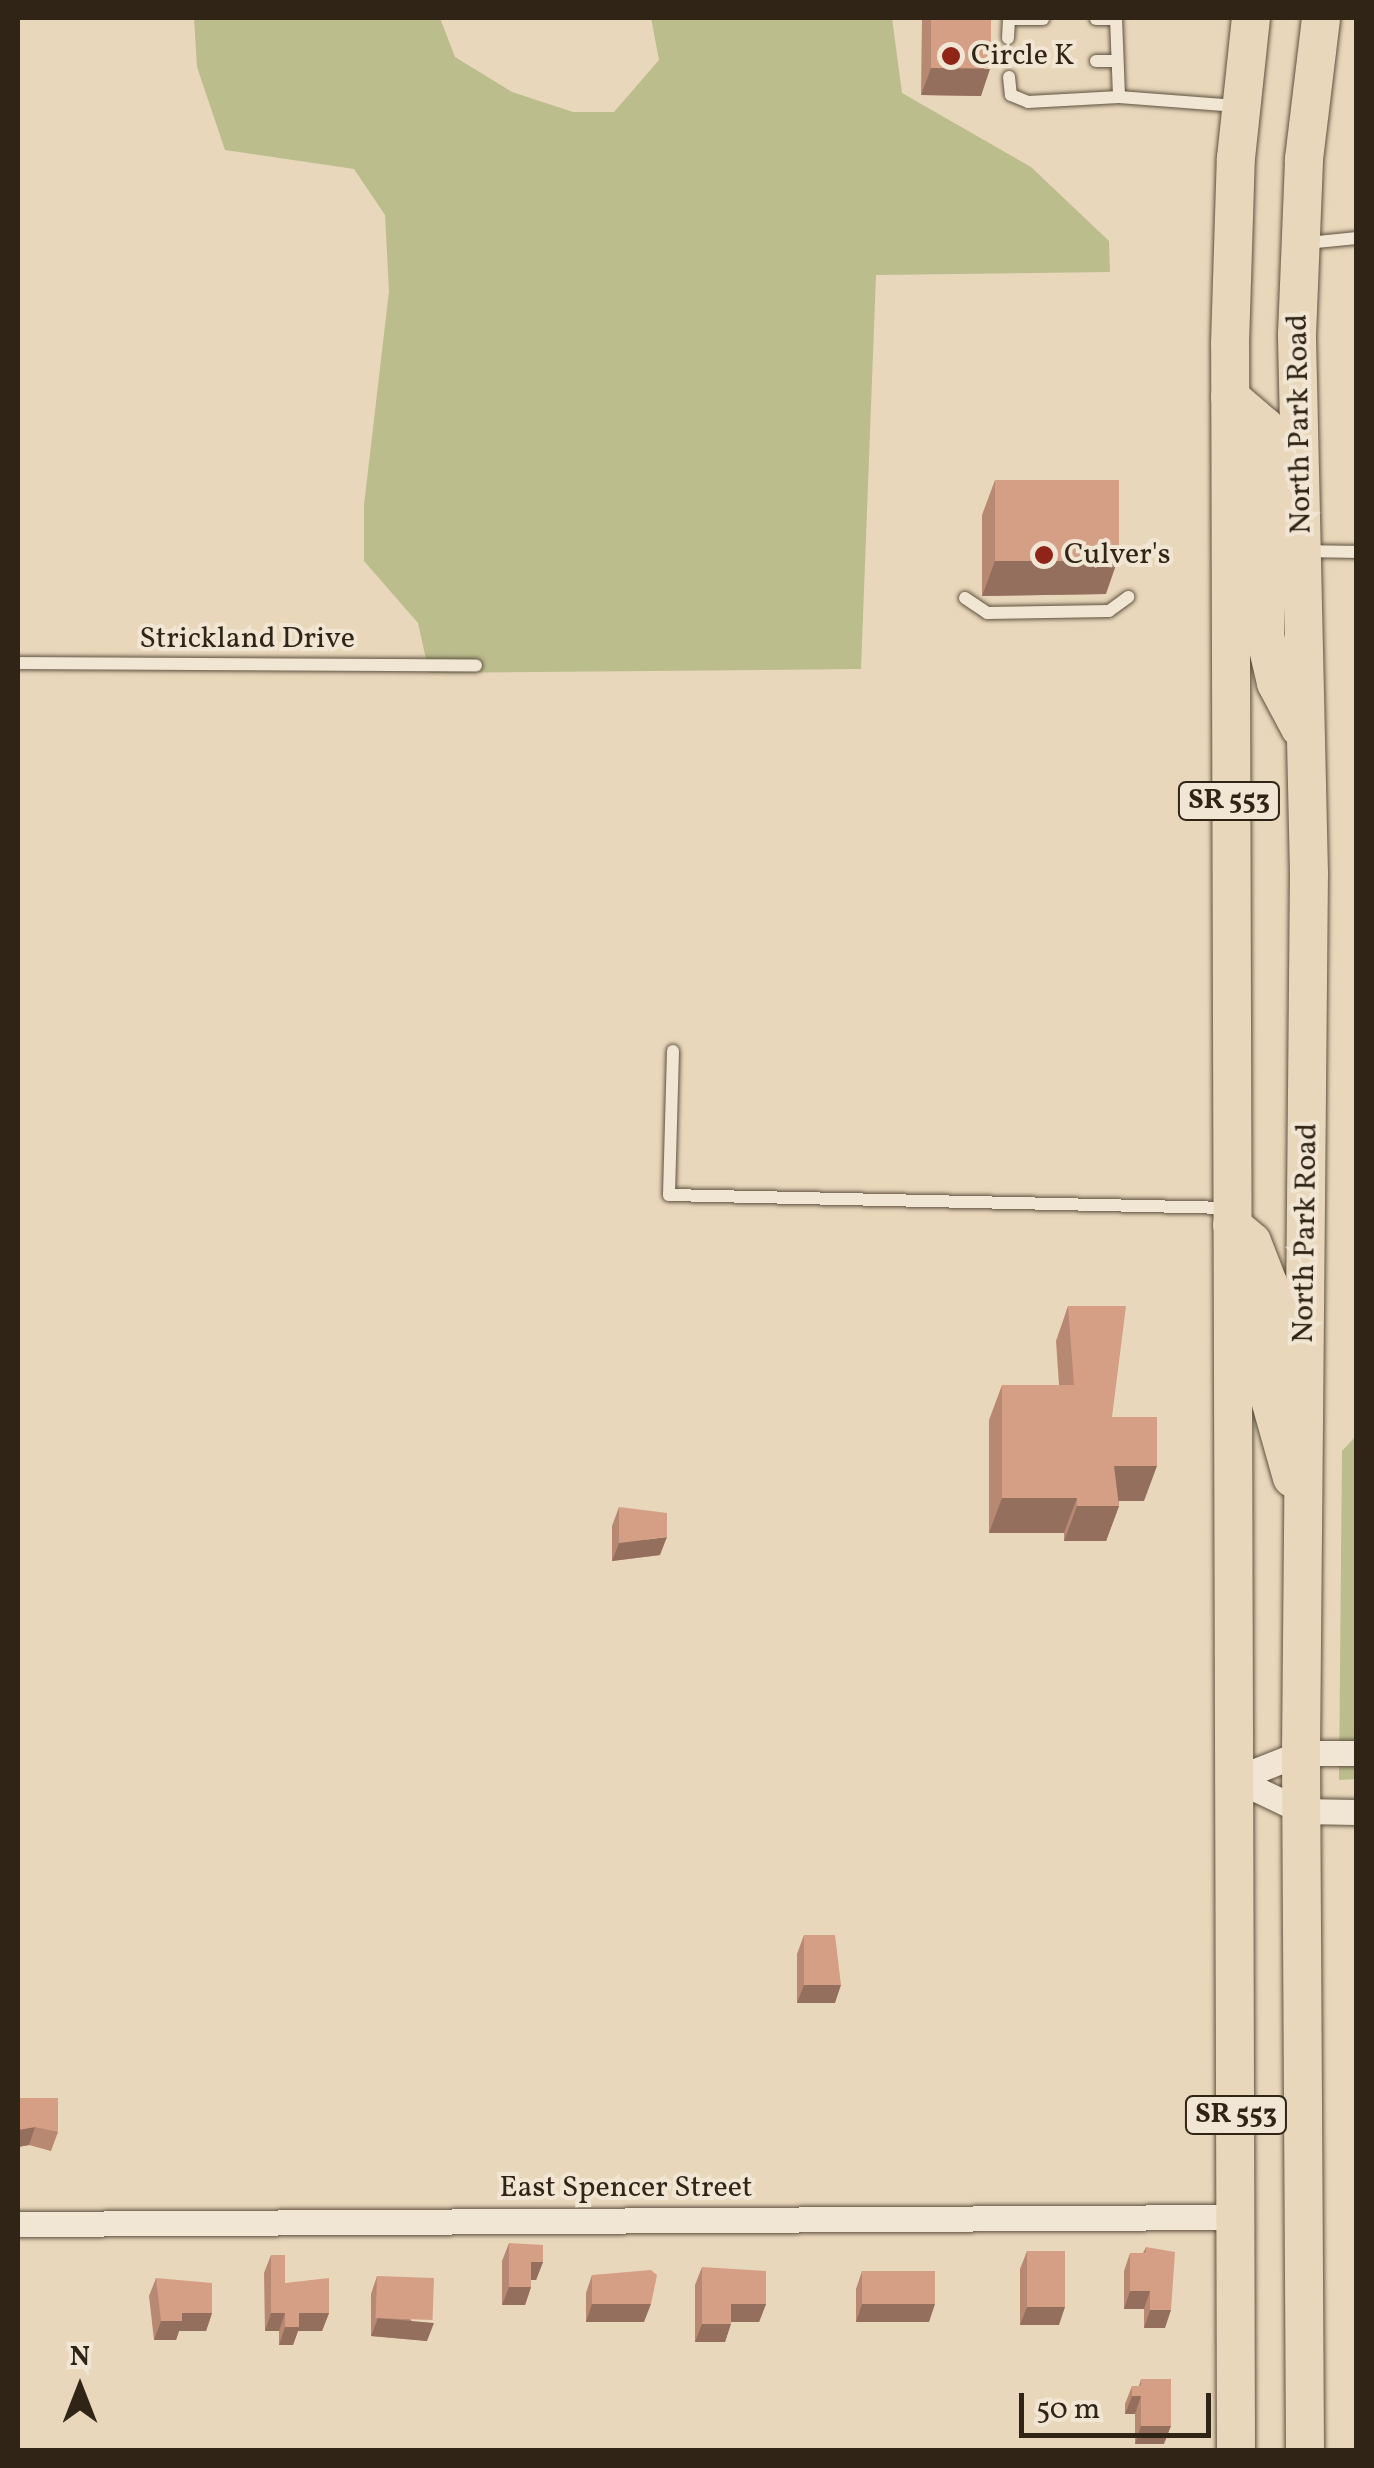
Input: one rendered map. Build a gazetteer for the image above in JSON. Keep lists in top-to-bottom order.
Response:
{
  "streets": {
    "main road": ["North Park Road", "SR 553"],
    "street": ["East Spencer Street"],
    "lane": ["Strickland Drive"]
  },
  "crossings": [
    ["SR 553", "East Spencer Street"]
  ],
  "places": ["Circle K", "Culver's"],
  "scale_bar": "50 m",
  "north": "top"
}
